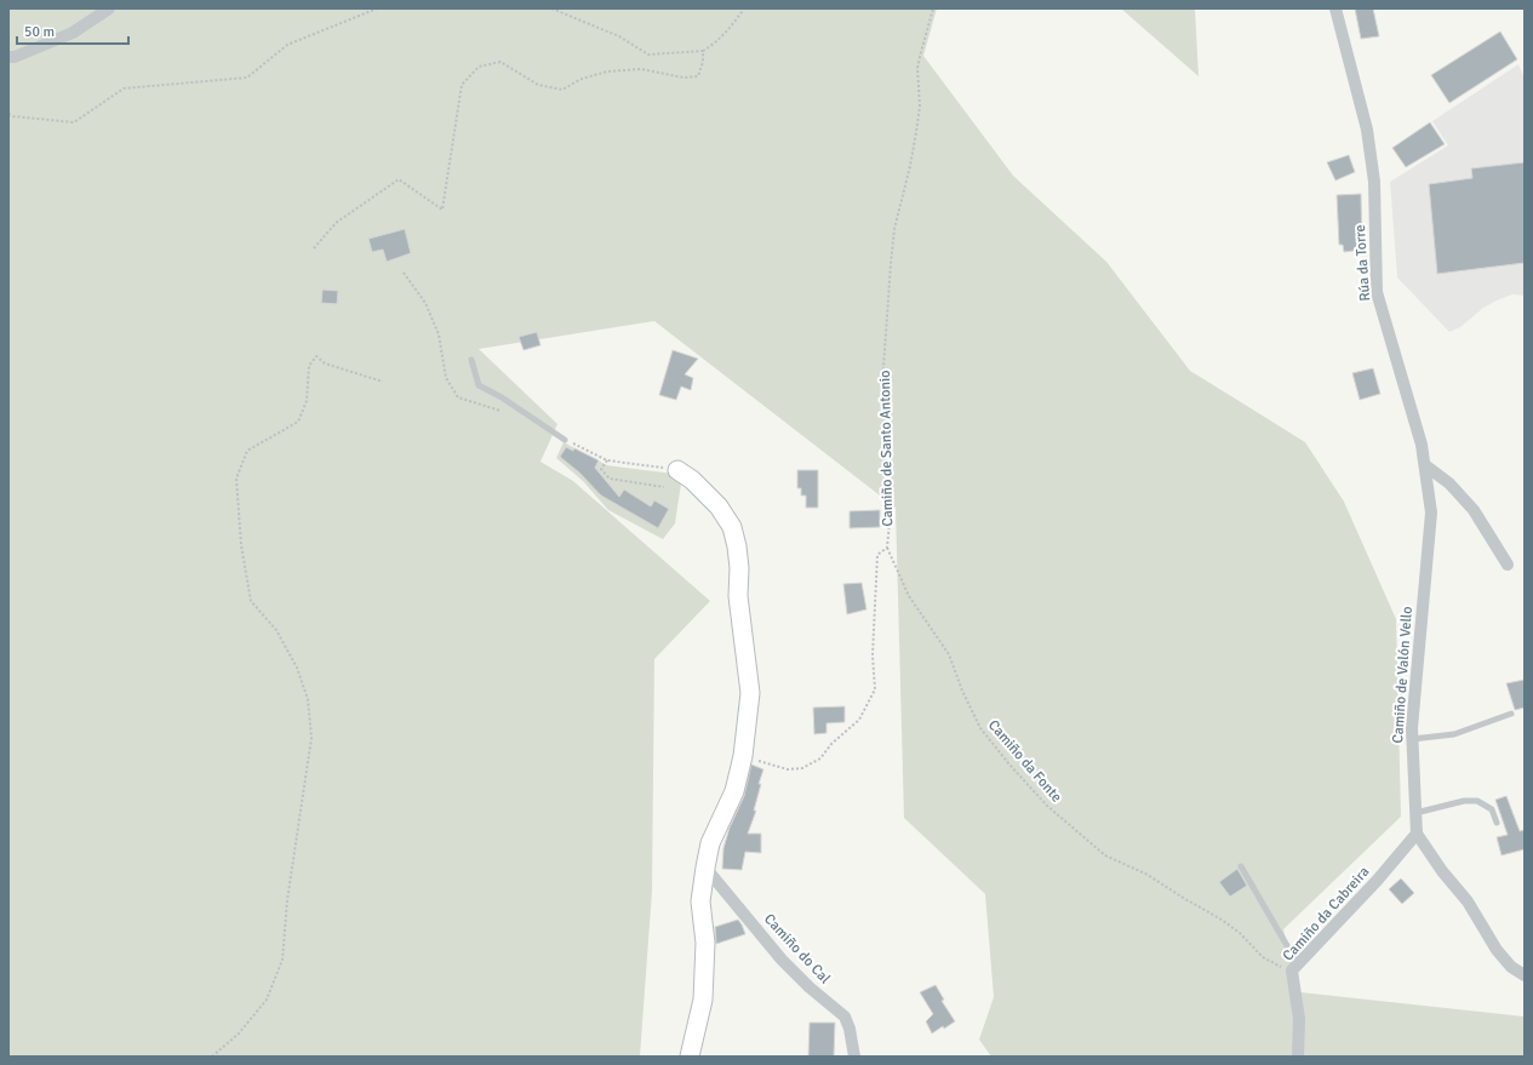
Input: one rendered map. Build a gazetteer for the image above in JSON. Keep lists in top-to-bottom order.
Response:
{
  "streets": {
    "street": [
      "Rúa da Torre",
      "Camiño de Valón Vello",
      "Camiño da Cabreira",
      "Camiño do Cal"
    ],
    "path": ["Camiño de Santo Antonio", "Camiño da Fonte"]
  },
  "crossings": [
    ["Rúa da Torre", "Camiño de Valón Vello"],
    ["Camiño de Santo Antonio", "Camiño da Fonte"],
    ["Camiño de Valón Vello", "Camiño da Cabreira"],
    ["Camiño da Fonte", "Camiño da Cabreira"]
  ],
  "scale_bar": "50 m"
}
